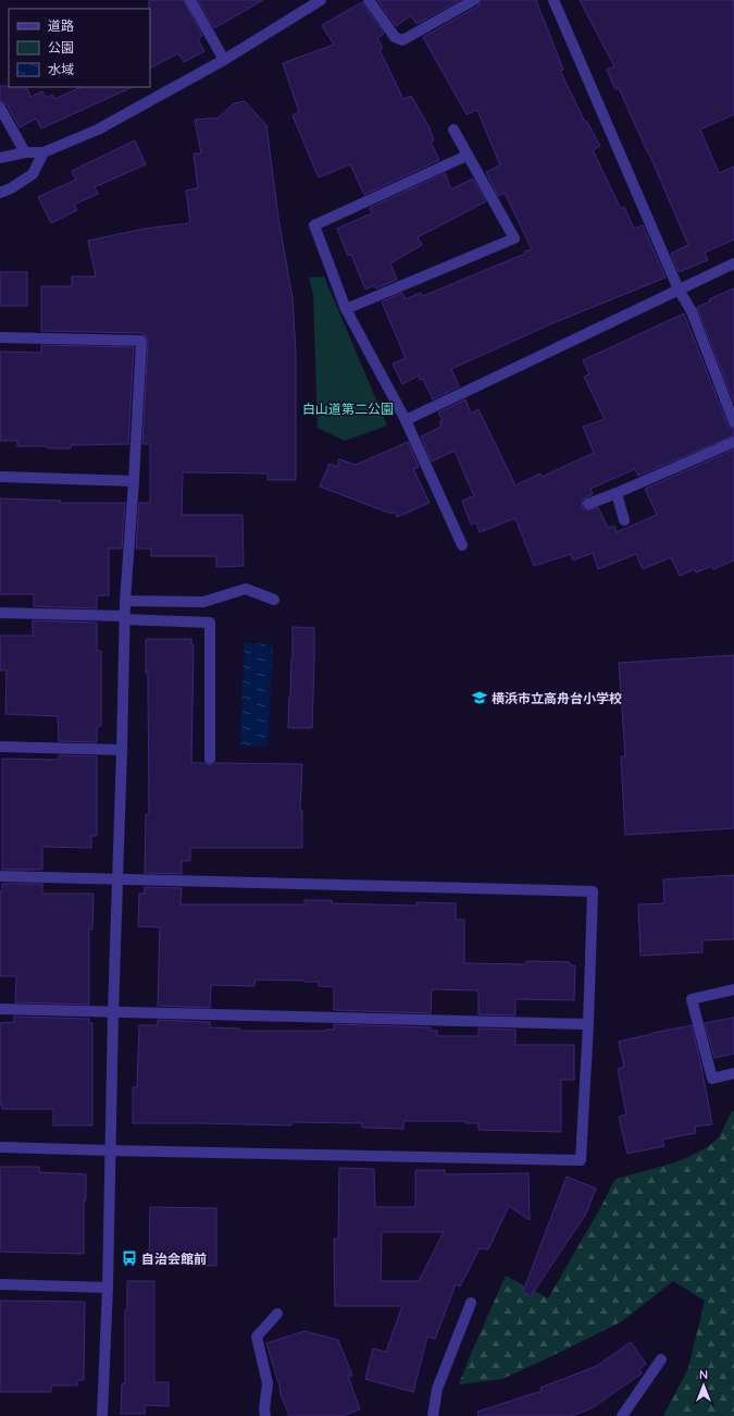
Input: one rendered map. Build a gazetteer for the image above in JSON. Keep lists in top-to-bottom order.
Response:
{
  "parks": ["白山道第二公園"],
  "places": {
    "school or university": ["横浜市立高舟台小学校"],
    "bus stop": ["自治会館前"]
  },
  "legend": ["道路", "公園", "水域"],
  "north": "top"
}
